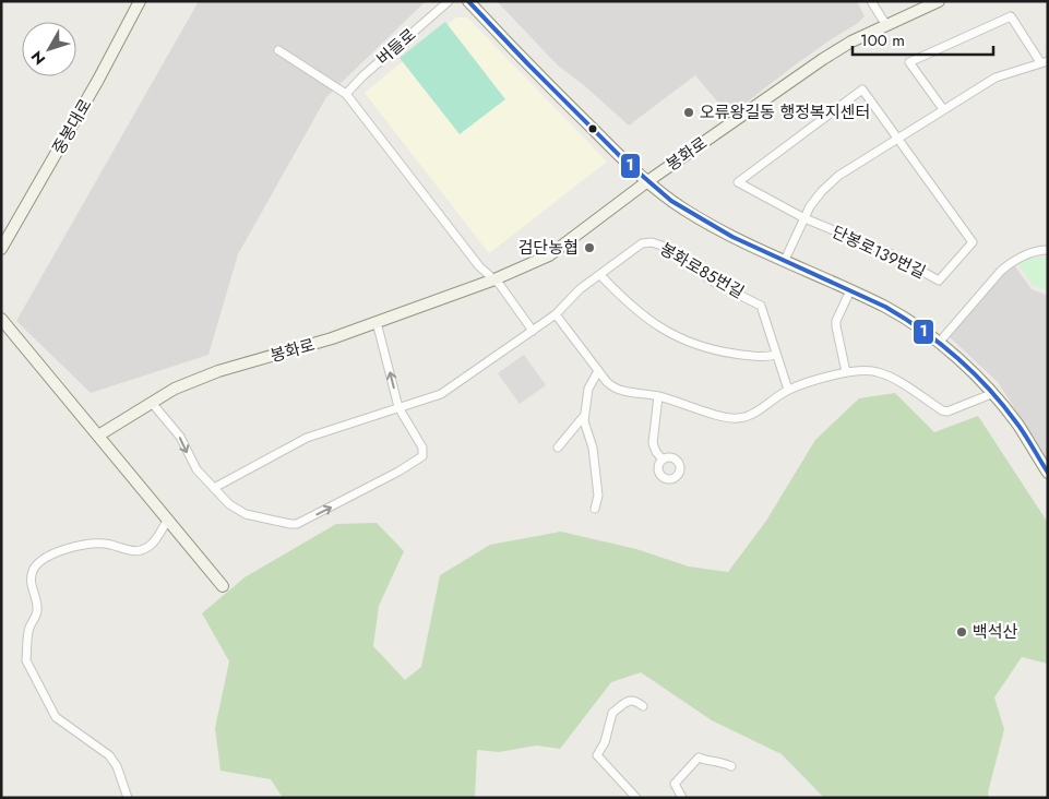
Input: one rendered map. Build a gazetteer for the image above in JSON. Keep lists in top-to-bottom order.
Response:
{
  "streets": {
    "street": [
      "버들로",
      "중봉대로",
      "봉화로",
      "단봉로139번길",
      "봉화로85번길"
    ]
  },
  "places": ["오류왕길동 행정복지센터", "검단농협", "백석산"],
  "lines": ["transit line 1"],
  "scale_bar": "100 m",
  "north": "bottom left"
}
